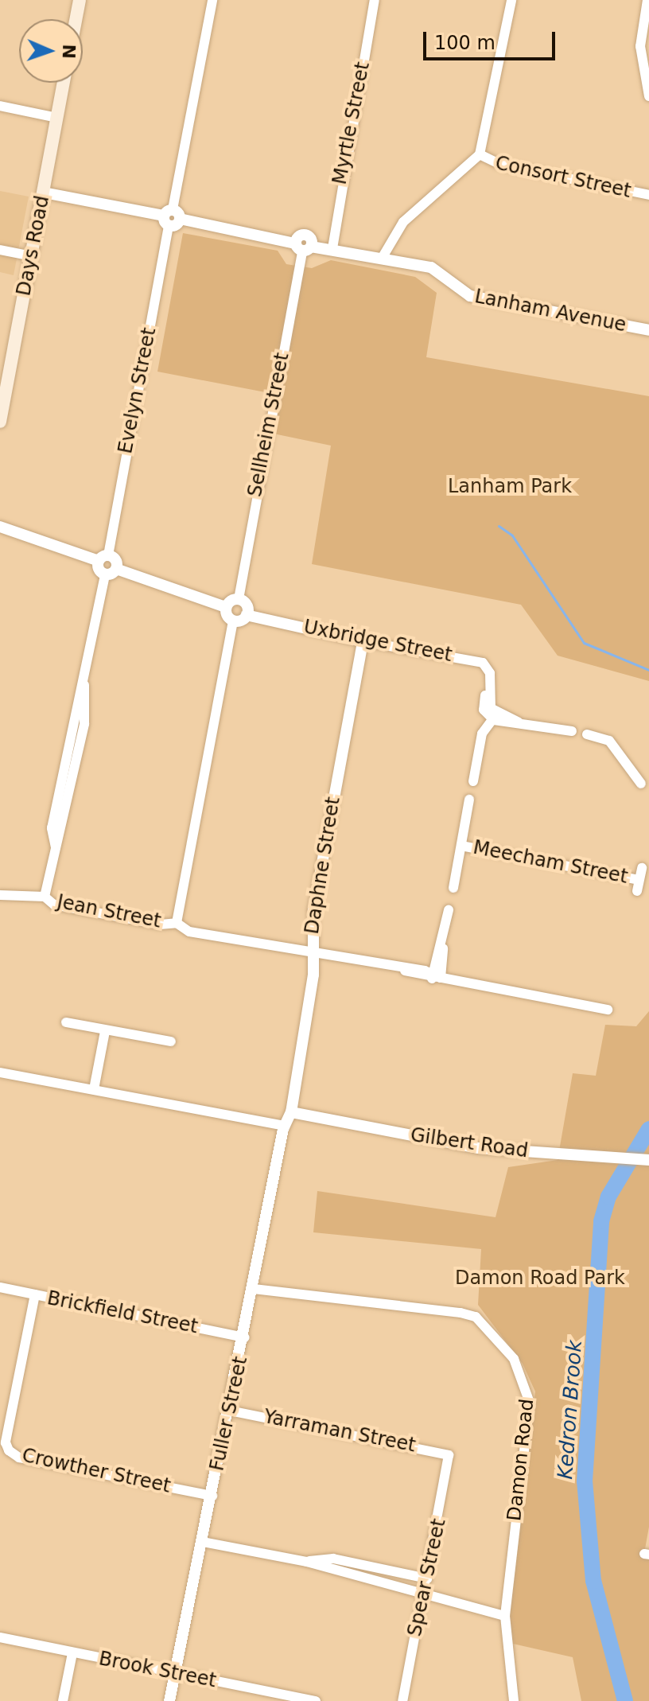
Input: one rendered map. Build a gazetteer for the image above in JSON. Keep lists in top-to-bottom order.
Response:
{
  "streets": {
    "main road": ["Days Road"],
    "street": [
      "Myrtle Street",
      "Consort Street",
      "Lanham Avenue",
      "Evelyn Street",
      "Sellheim Street",
      "Uxbridge Street",
      "Meecham Street",
      "Daphne Street",
      "Jean Street",
      "Gilbert Road",
      "Brickfield Street",
      "Fuller Street",
      "Yarraman Street",
      "Damon Road",
      "Crowther Street",
      "Spear Street",
      "Brook Street"
    ]
  },
  "crossings": [
    ["Myrtle Street", "Lanham Avenue"],
    ["Days Road", "Lanham Avenue"],
    ["Lanham Avenue", "Evelyn Street"],
    ["Lanham Avenue", "Sellheim Street"],
    ["Uxbridge Street", "Daphne Street"],
    ["Daphne Street", "Jean Street"],
    ["Daphne Street", "Gilbert Road"],
    ["Daphne Street", "Fuller Street"],
    ["Brickfield Street", "Fuller Street"],
    ["Fuller Street", "Yarraman Street"],
    ["Fuller Street", "Damon Road"],
    ["Fuller Street", "Crowther Street"],
    ["Fuller Street", "Brook Street"],
    ["Yarraman Street", "Spear Street"]
  ],
  "water": ["Kedron Brook"],
  "parks": ["Lanham Park", "Damon Road Park"],
  "scale_bar": "100 m",
  "north": "right"
}
